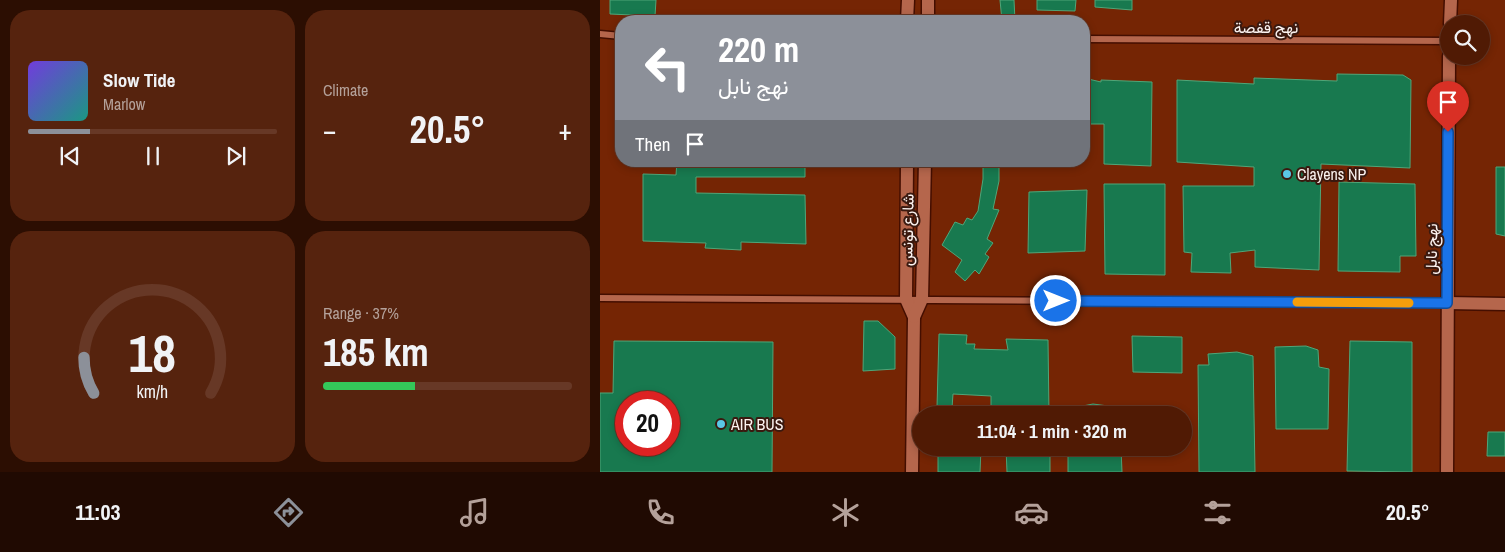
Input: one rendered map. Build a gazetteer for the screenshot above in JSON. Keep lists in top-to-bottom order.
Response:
{
  "streets": {
    "street": ["شارع تونس", "نهج نابل"],
    "lane": ["نهج قفصة"]
  },
  "places": ["Clayens NP", "AIR BUS"],
  "page": {
    "tile": [
      "Climate",
      ["Range · 37%", "185 km"]
    ],
    "turn": ["220 m", "نهج نابل"],
    "song": ["Slow Tide", "Marlow"],
    "heat": ["−", "20.5°", "+"],
    "then": "Then",
    "limit": "20",
    "trip": "11:04 · 1 min · 320 m",
    "tabs": ["11:03", "20.5°"],
    "gauge": ["18", "km/h"]
  }
}
